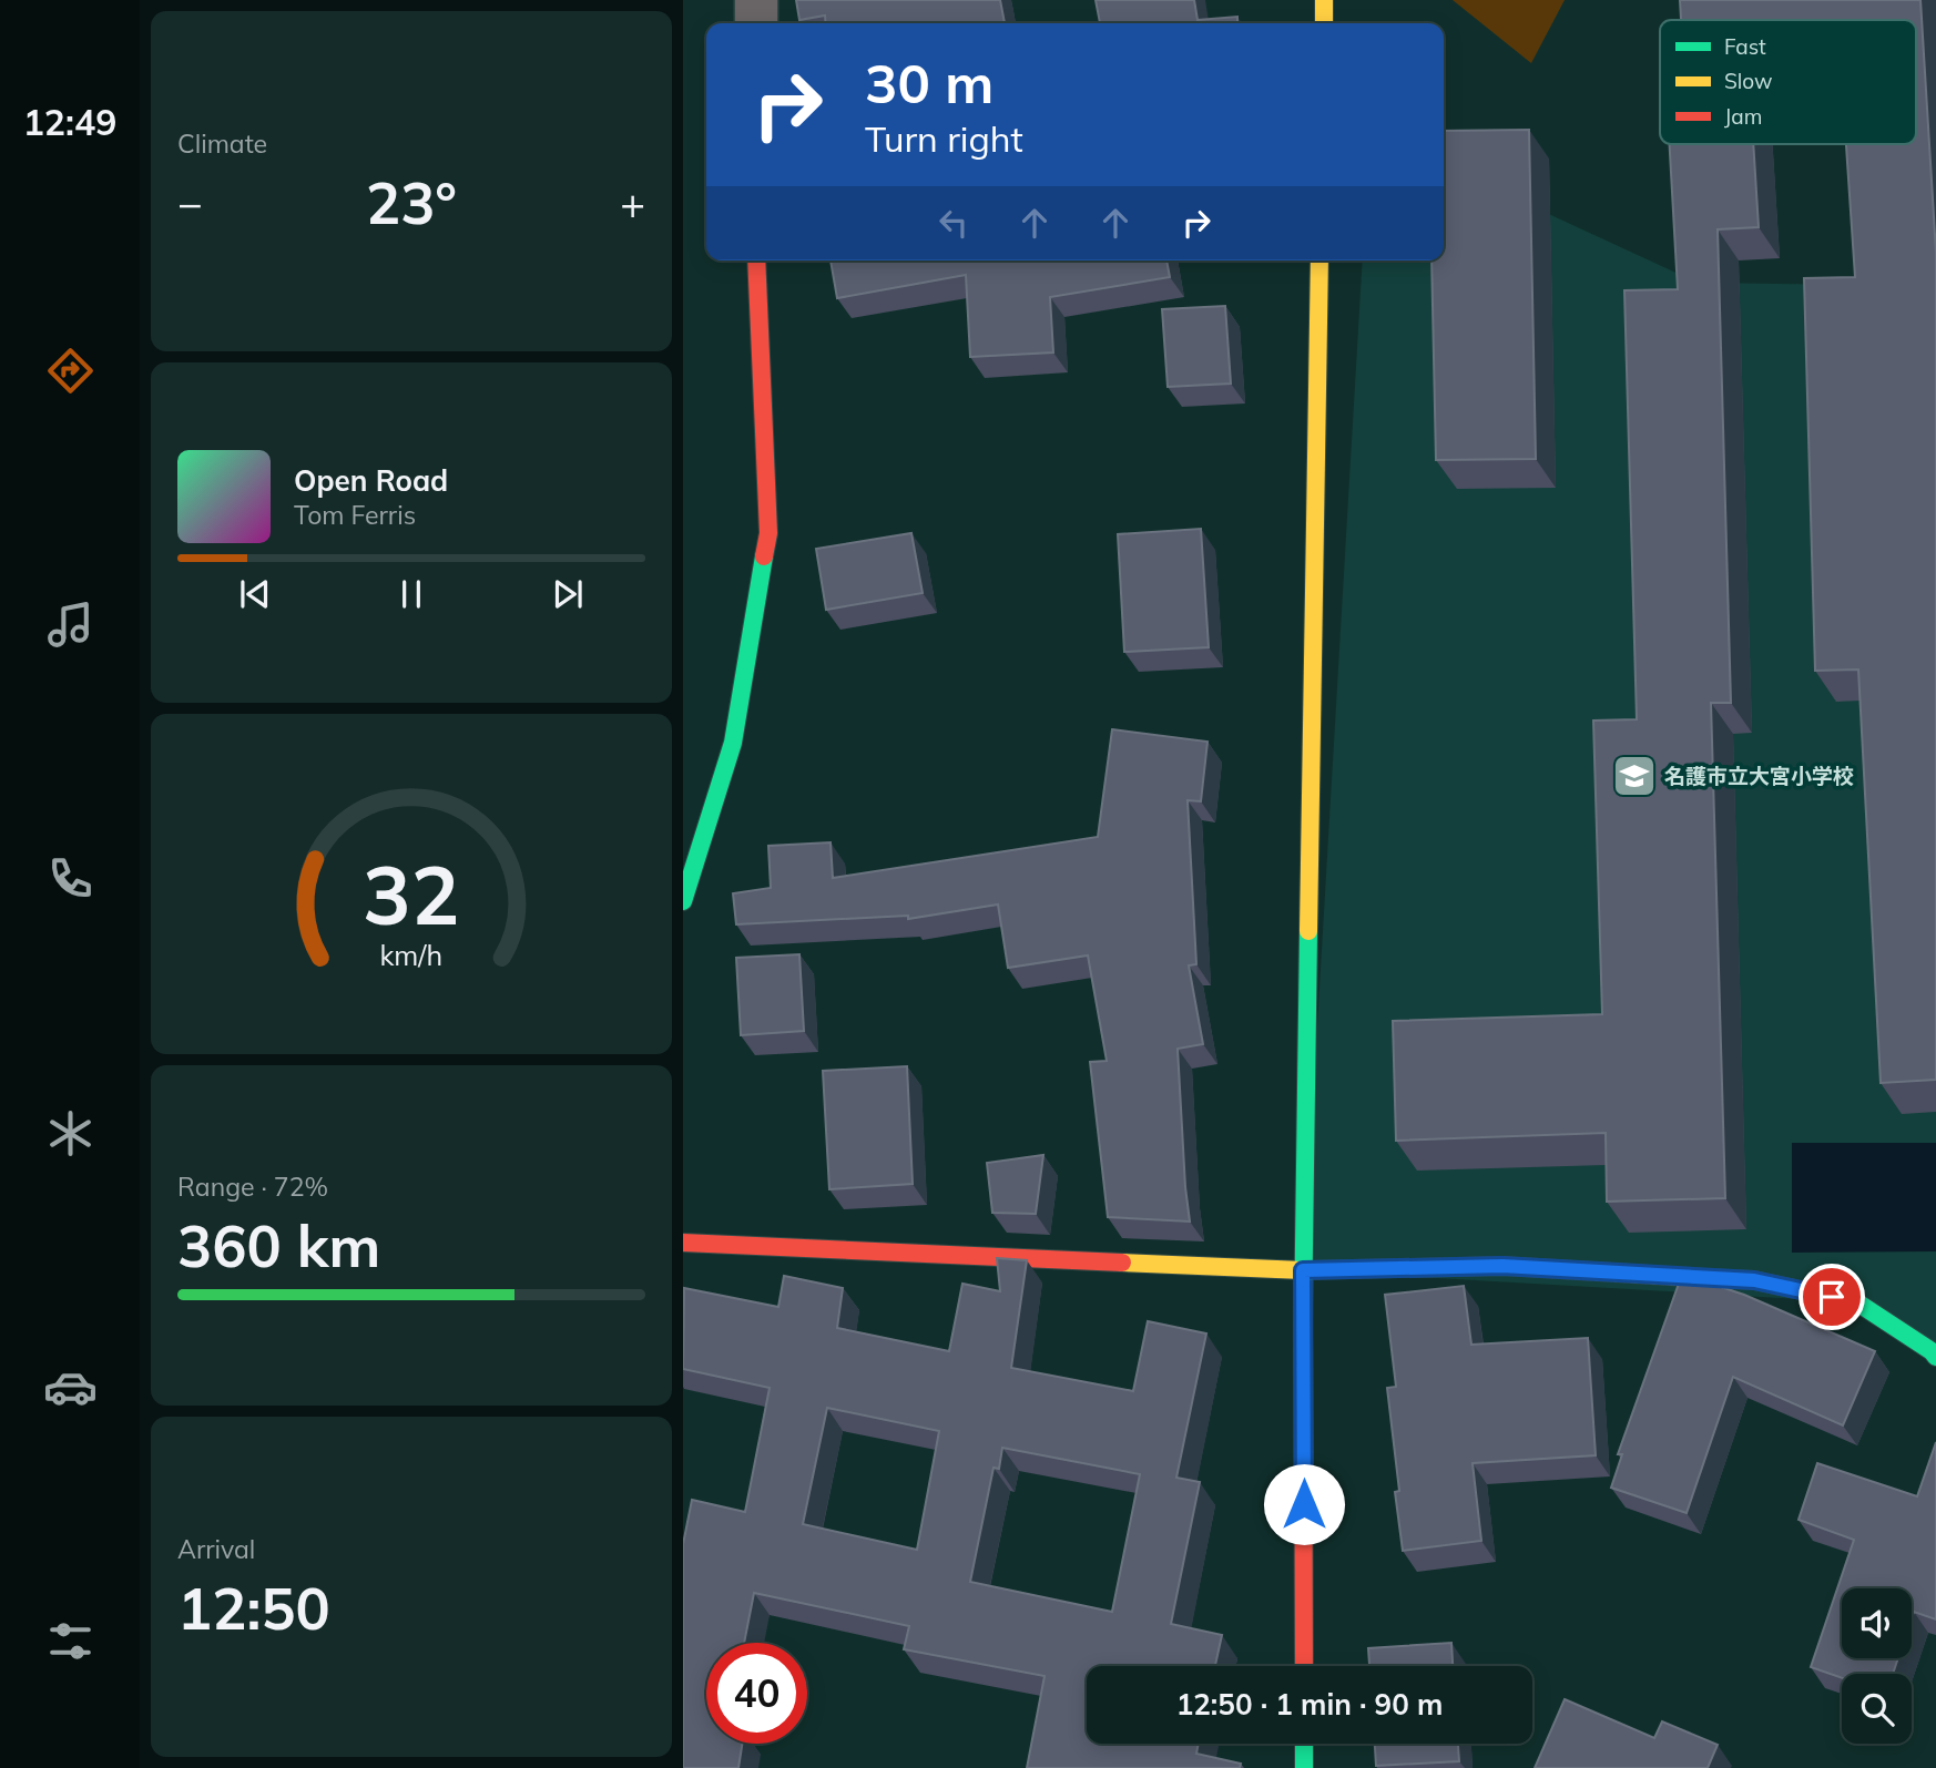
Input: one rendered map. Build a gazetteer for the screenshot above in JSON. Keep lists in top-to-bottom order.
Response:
{
  "places": {
    "school or university": ["名護市立大宮小学校"]
  },
  "legend": ["Fast", "Slow", "Jam"],
  "page": {
    "tabs": "12:49",
    "tile": [
      "Climate",
      ["Range · 72%", "360 km"],
      ["Arrival", "12:50"]
    ],
    "turn": ["30 m", "Turn right"],
    "heat": ["−", "23°", "+"],
    "song": ["Open Road", "Tom Ferris"],
    "limit": "40",
    "trip": "12:50 · 1 min · 90 m",
    "gauge": ["32", "km/h"]
  }
}
